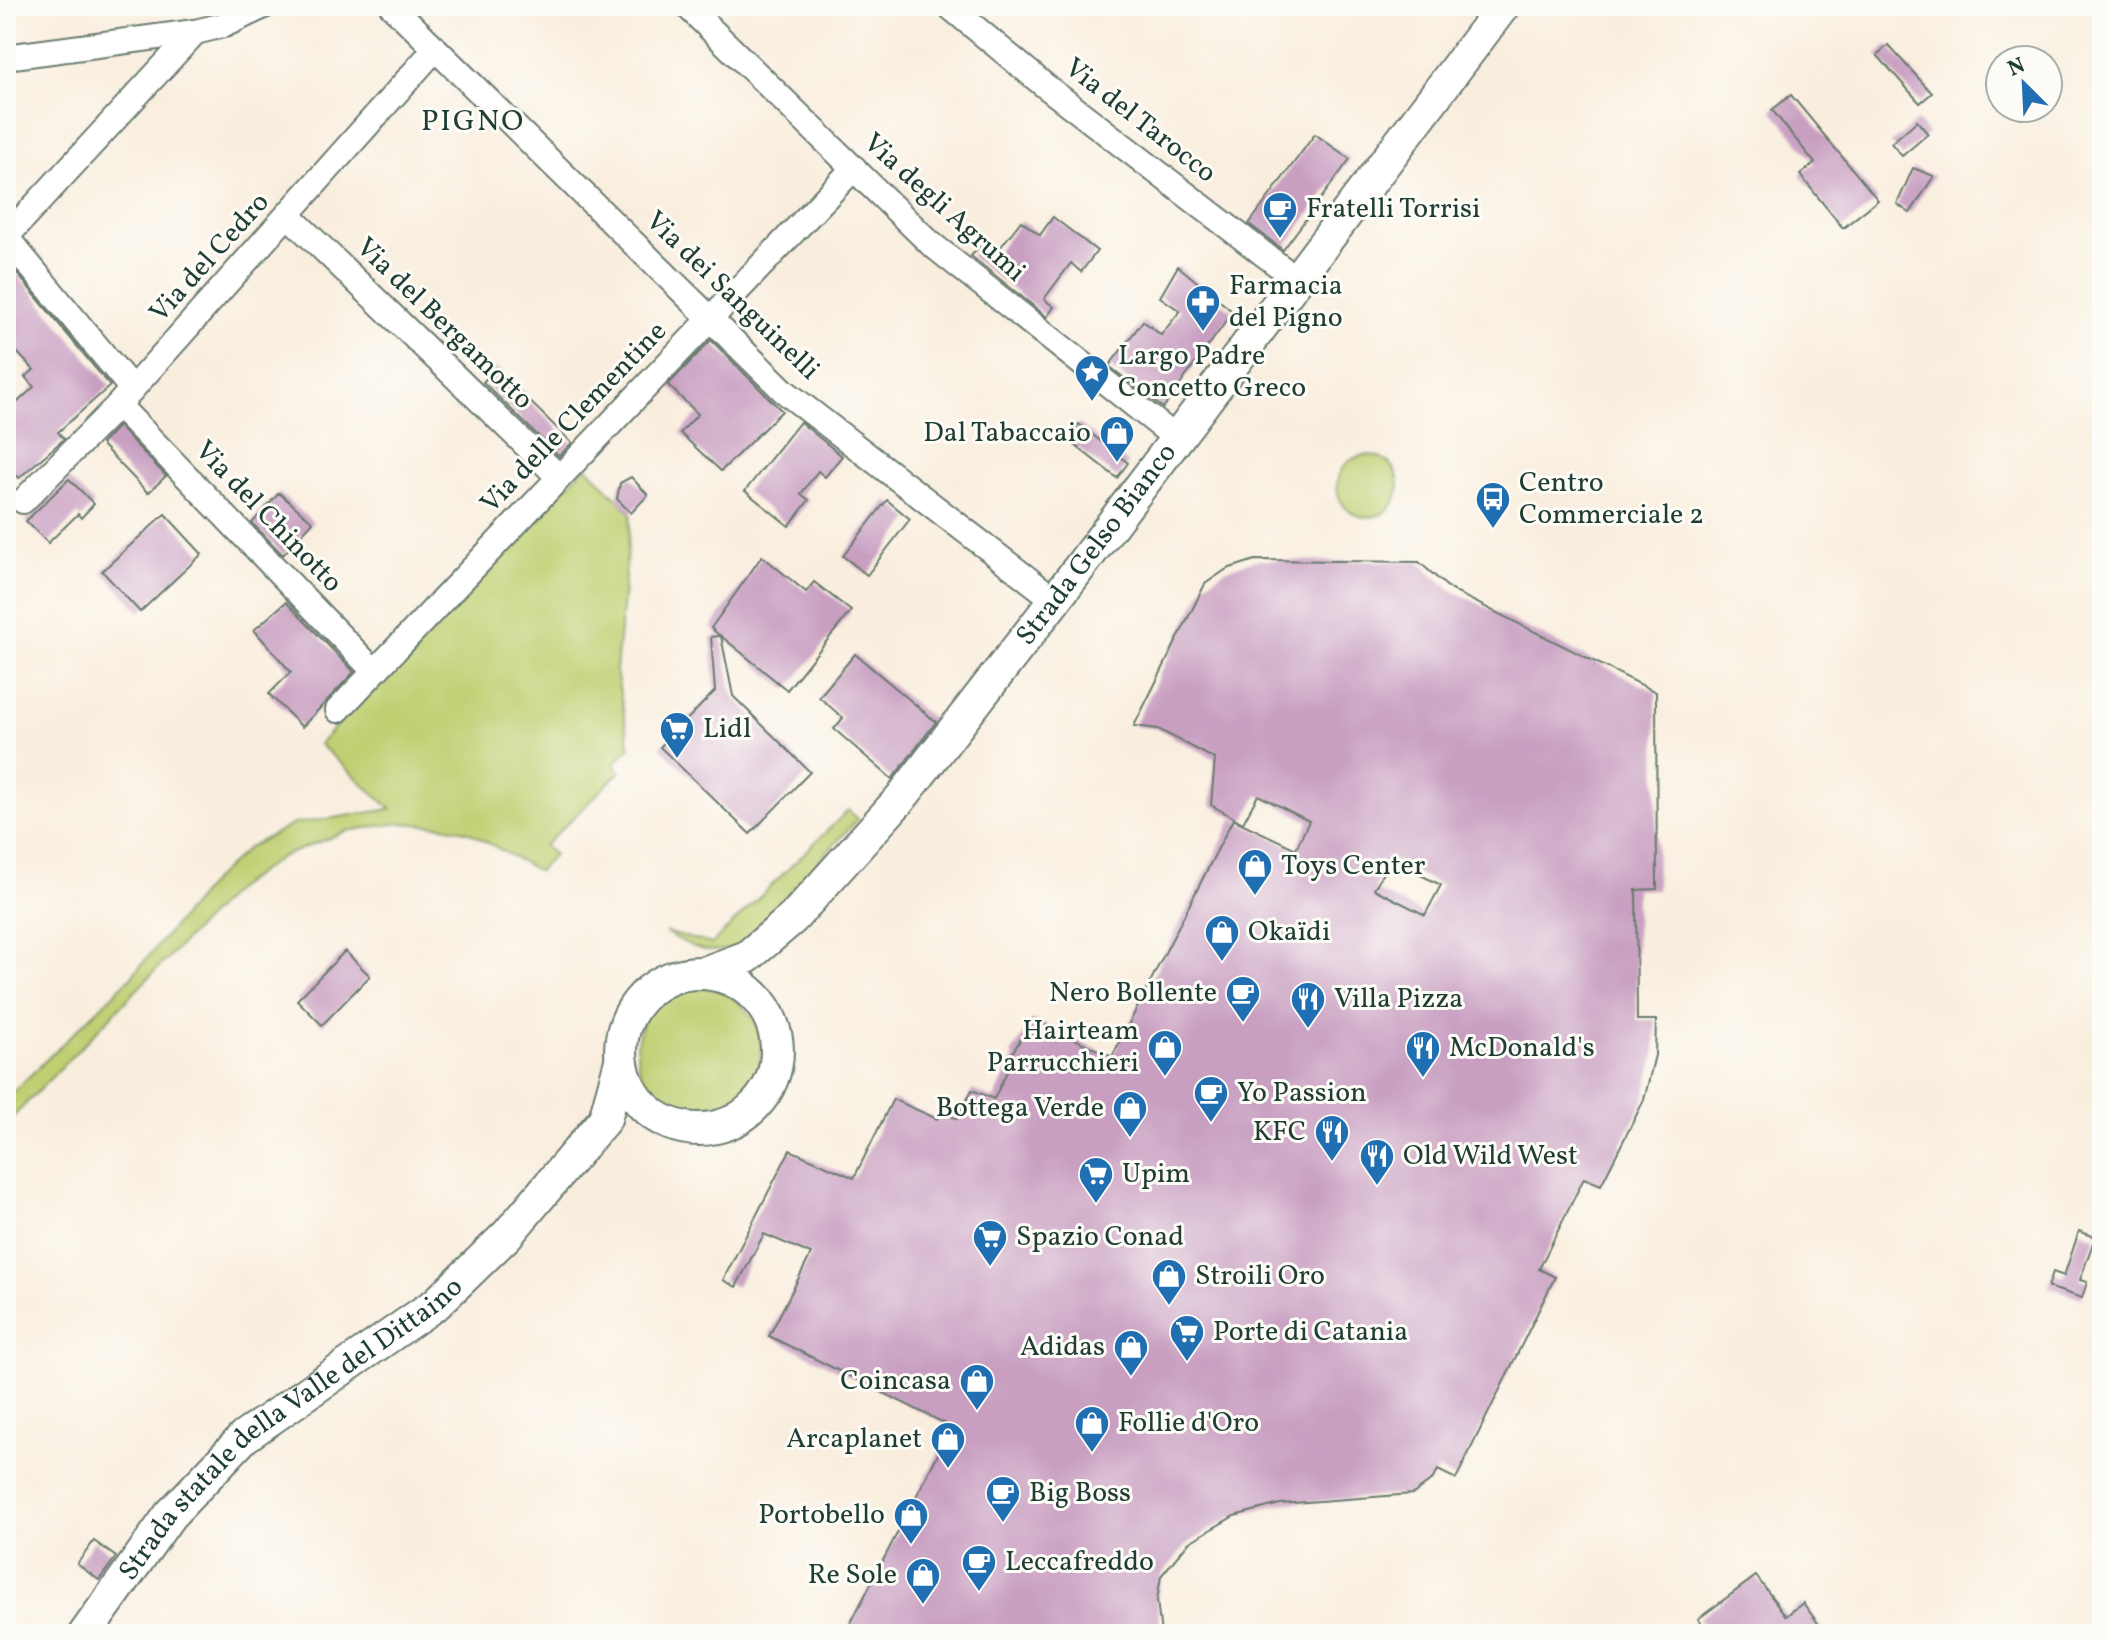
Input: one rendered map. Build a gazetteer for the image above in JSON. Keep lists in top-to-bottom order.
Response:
{
  "streets": {
    "main road": ["Strada Gelso Bianco", "Strada statale della Valle del Dittaino"],
    "street": [
      "Via del Tarocco",
      "Via degli Agrumi",
      "Via del Cedro",
      "Via dei Sanguinelli",
      "Via del Bergamotto",
      "Via delle Clementine",
      "Via del Chinotto"
    ]
  },
  "crossings": [
    ["Via del Tarocco", "Strada Gelso Bianco"],
    ["Via degli Agrumi", "Via delle Clementine"],
    ["Via degli Agrumi", "Strada Gelso Bianco"],
    ["Via del Cedro", "Via dei Sanguinelli"],
    ["Via del Cedro", "Via del Bergamotto"],
    ["Via del Cedro", "Via del Chinotto"],
    ["Via dei Sanguinelli", "Via delle Clementine"],
    ["Via dei Sanguinelli", "Strada Gelso Bianco"],
    ["Via del Bergamotto", "Via delle Clementine"],
    ["Via delle Clementine", "Via del Chinotto"]
  ],
  "districts": ["PIGNO"],
  "places": {
    "cafe": [
      "Fratelli Torrisi",
      "Nero Bollente",
      "Yo Passion",
      "Big Boss",
      "Leccafreddo"
    ],
    "pharmacy": ["Farmacia del Pigno"],
    "place": ["Largo Padre Concetto Greco"],
    "shop": [
      "Dal Tabaccaio",
      "Toys Center",
      "Okaïdi",
      "Hairteam Parrucchieri",
      "Bottega Verde",
      "Stroili Oro",
      "Adidas",
      "Coincasa",
      "Follie d'Oro",
      "Arcaplanet",
      "Portobello",
      "Re Sole"
    ],
    "bus stop": ["Centro Commerciale 2"],
    "supermarket": [
      "Lidl",
      "Upim",
      "Spazio Conad",
      "Porte di Catania"
    ],
    "restaurant": [
      "Villa Pizza",
      "McDonald's",
      "KFC",
      "Old Wild West"
    ]
  },
  "north": "top left"
}
